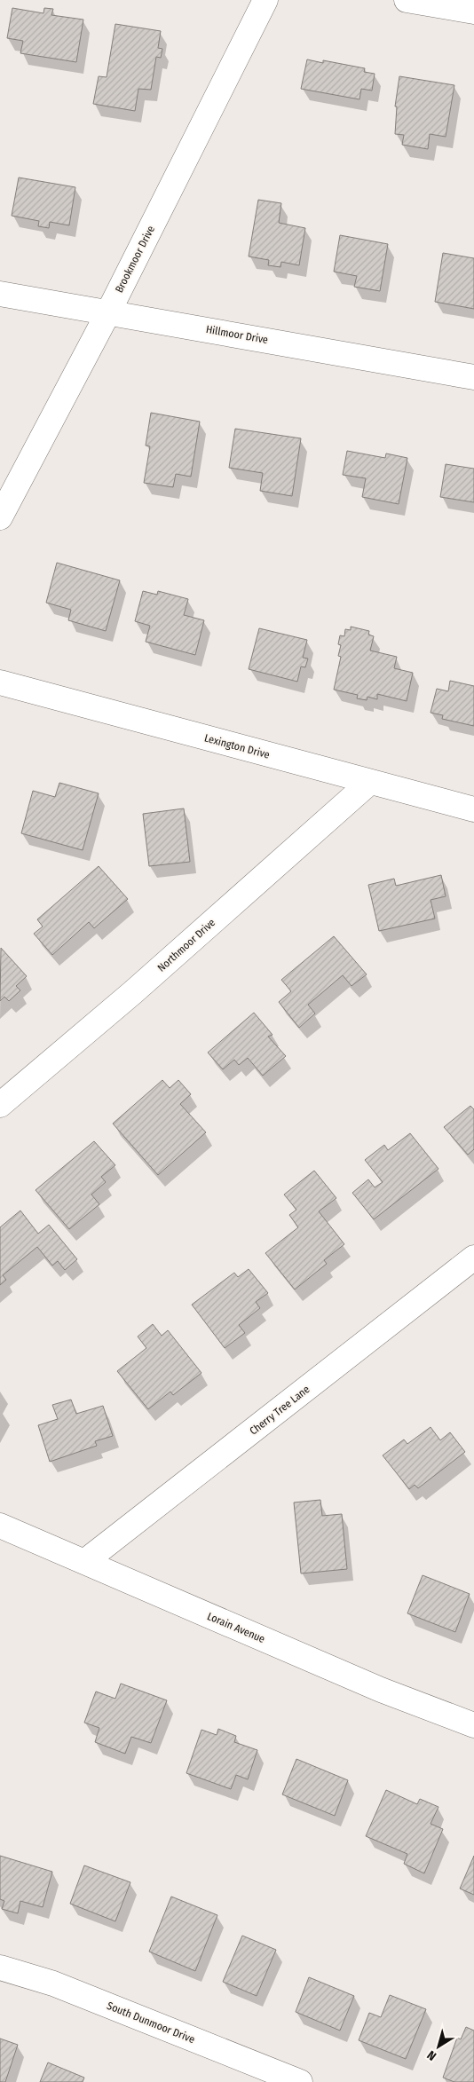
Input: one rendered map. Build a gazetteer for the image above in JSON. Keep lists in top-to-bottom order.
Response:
{
  "streets": {
    "street": [
      "Brookmoor Drive",
      "Hillmoor Drive",
      "Lexington Drive",
      "Northmoor Drive",
      "Cherry Tree Lane",
      "Lorain Avenue",
      "South Dunmoor Drive"
    ]
  },
  "crossings": [
    ["Brookmoor Drive", "Hillmoor Drive"],
    ["Lexington Drive", "Northmoor Drive"],
    ["Cherry Tree Lane", "Lorain Avenue"]
  ],
  "north": "bottom left"
}
